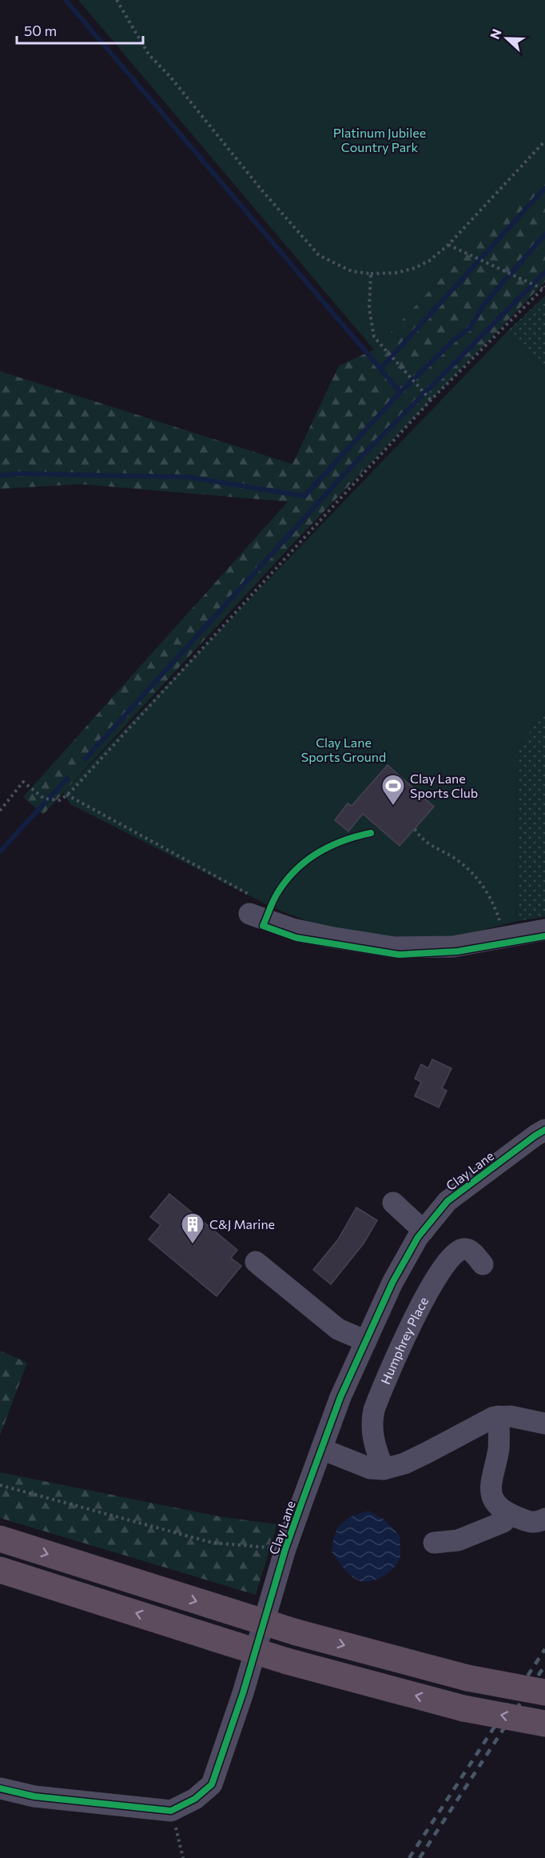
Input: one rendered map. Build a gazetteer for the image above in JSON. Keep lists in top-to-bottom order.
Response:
{
  "streets": {
    "street": ["Clay Lane", "Humphrey Place"]
  },
  "parks": ["Platinum Jubilee Country Park", "Clay Lane Sports Ground"],
  "places": {
    "sports": ["Clay Lane Sports Club"],
    "building": ["C&J Marine"]
  },
  "scale_bar": "50 m",
  "north": "left"
}
